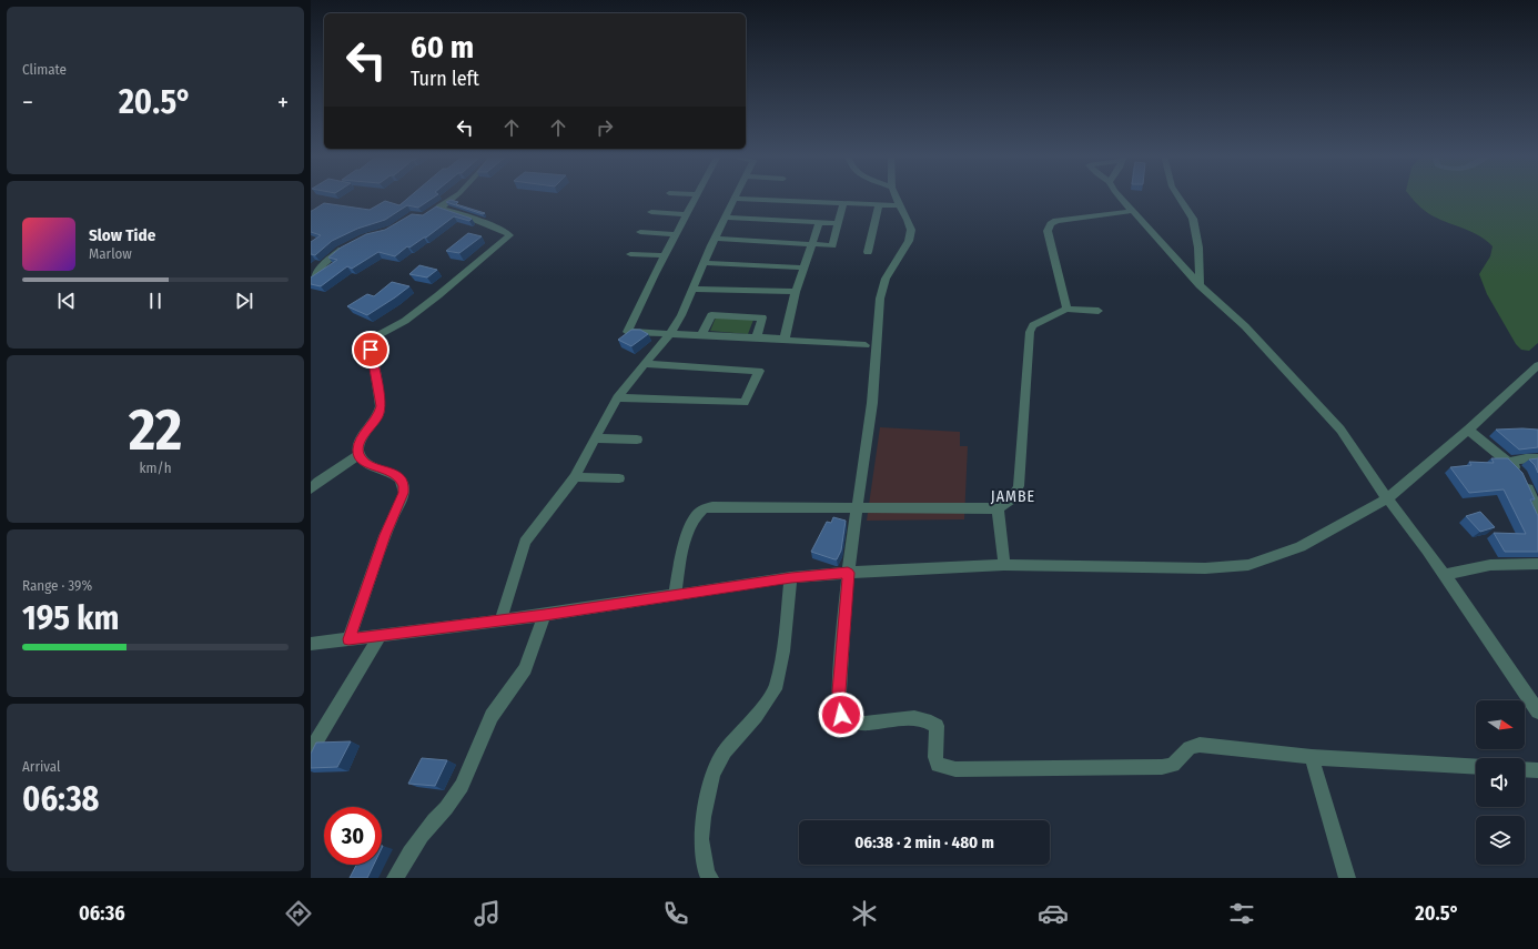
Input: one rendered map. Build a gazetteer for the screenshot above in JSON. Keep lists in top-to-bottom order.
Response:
{
  "districts": ["JAMBE"],
  "north": "right",
  "page": {
    "tile": [
      "Climate",
      ["22", "km/h"],
      ["Range · 39%", "195 km"],
      ["Arrival", "06:38"]
    ],
    "turn": ["60 m", "Turn left"],
    "heat": ["−", "20.5°", "+"],
    "song": ["Slow Tide", "Marlow"],
    "limit": "30",
    "trip": "06:38 · 2 min · 480 m",
    "tabs": ["06:36", "20.5°"]
  }
}
